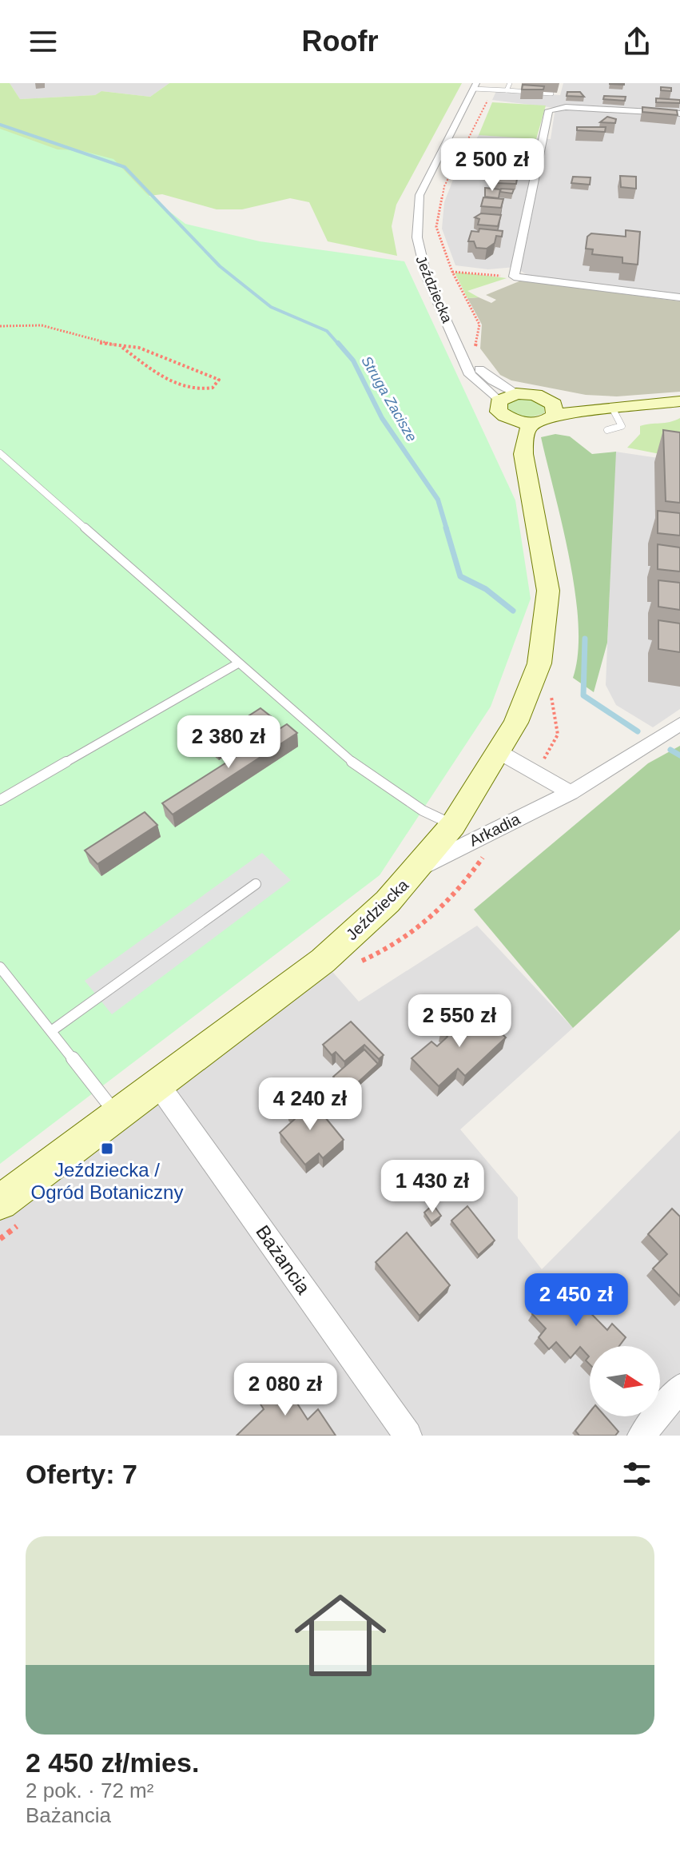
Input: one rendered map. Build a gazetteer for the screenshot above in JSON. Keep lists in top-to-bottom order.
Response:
{
  "streets": {
    "street": ["Jeździecka", "Arkadia", "Bażancia"]
  },
  "crossings": [
    ["Jeździecka", "Arkadia"],
    ["Jeździecka", "Bażancia"]
  ],
  "water": ["Struga Zacisze"],
  "places": {
    "transit": ["Jeździecka / Ogród Botaniczny"]
  },
  "north": "right",
  "page": {
    "header": "Roofr",
    "price": [
      "2 500 zł",
      "2 380 zł",
      "2 550 zł",
      "4 240 zł",
      "1 430 zł",
      "2 450 zł",
      "2 080 zł"
    ],
    "heading": "Oferty: 7",
    "list": [
      {
        "name": "2 450 zł/mies.",
        "note": "2 pok. · 72 m² · Bażancia"
      }
    ]
  }
}
